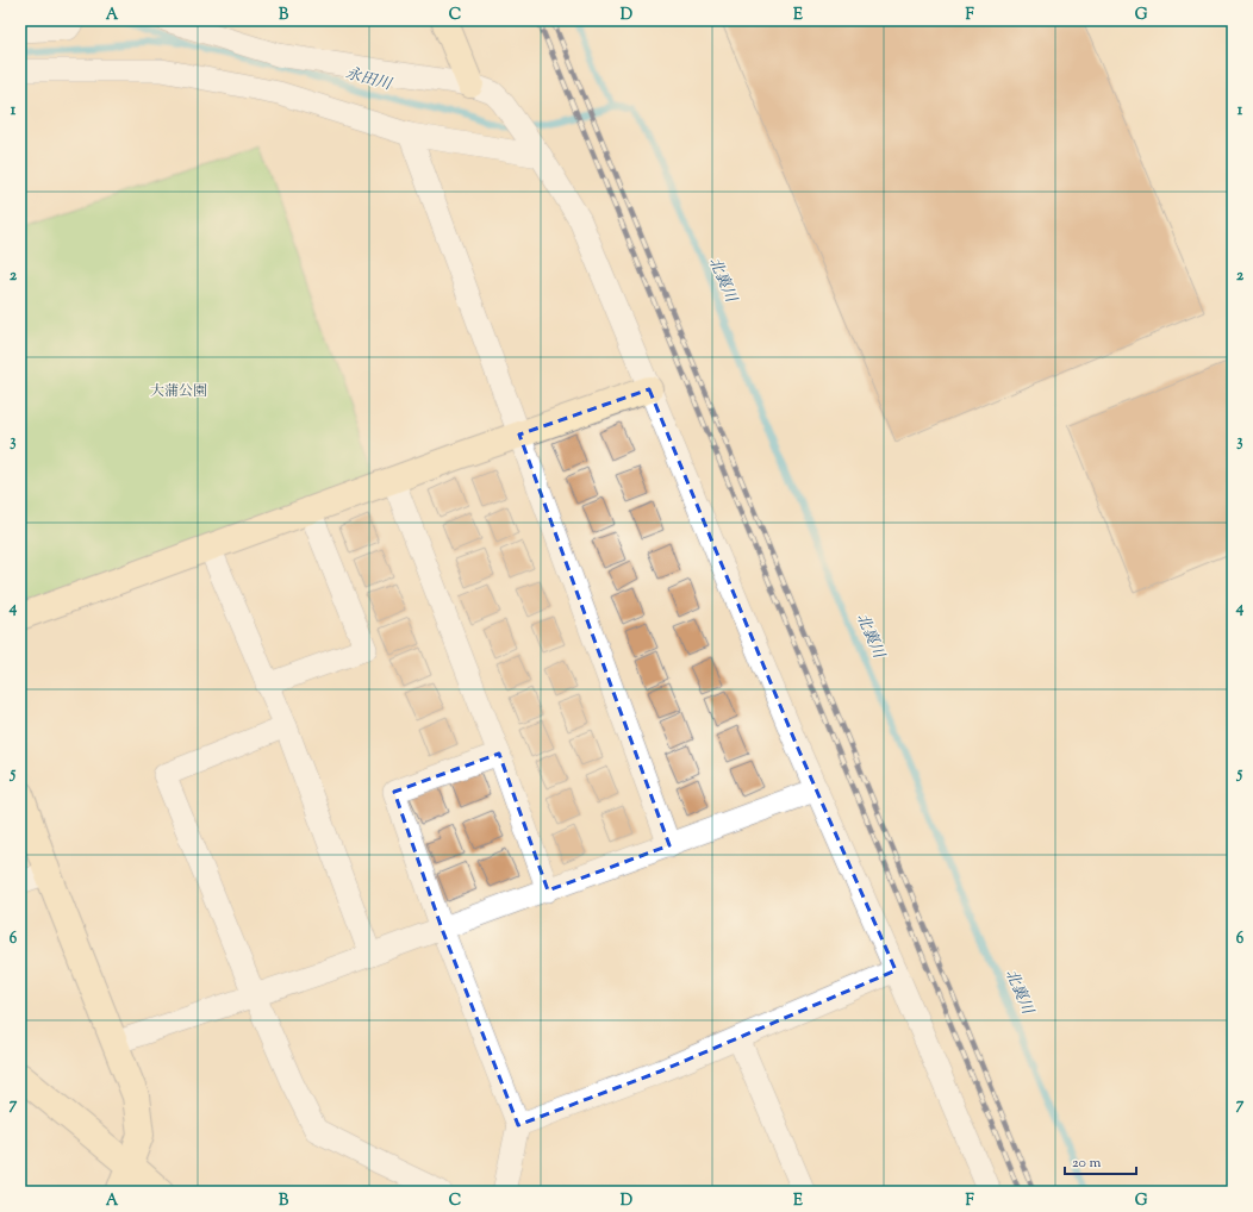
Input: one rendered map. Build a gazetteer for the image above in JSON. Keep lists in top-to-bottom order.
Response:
{
  "water": ["永田川", "北裏川"],
  "parks": ["大蒲公園"],
  "scale_bar": "20 m",
  "grid": {
    "columns": [
      "A",
      "B",
      "C",
      "D",
      "E",
      "F",
      "G"
    ],
    "rows": [
      "1",
      "2",
      "3",
      "4",
      "5",
      "6",
      "7"
    ]
  }
}
